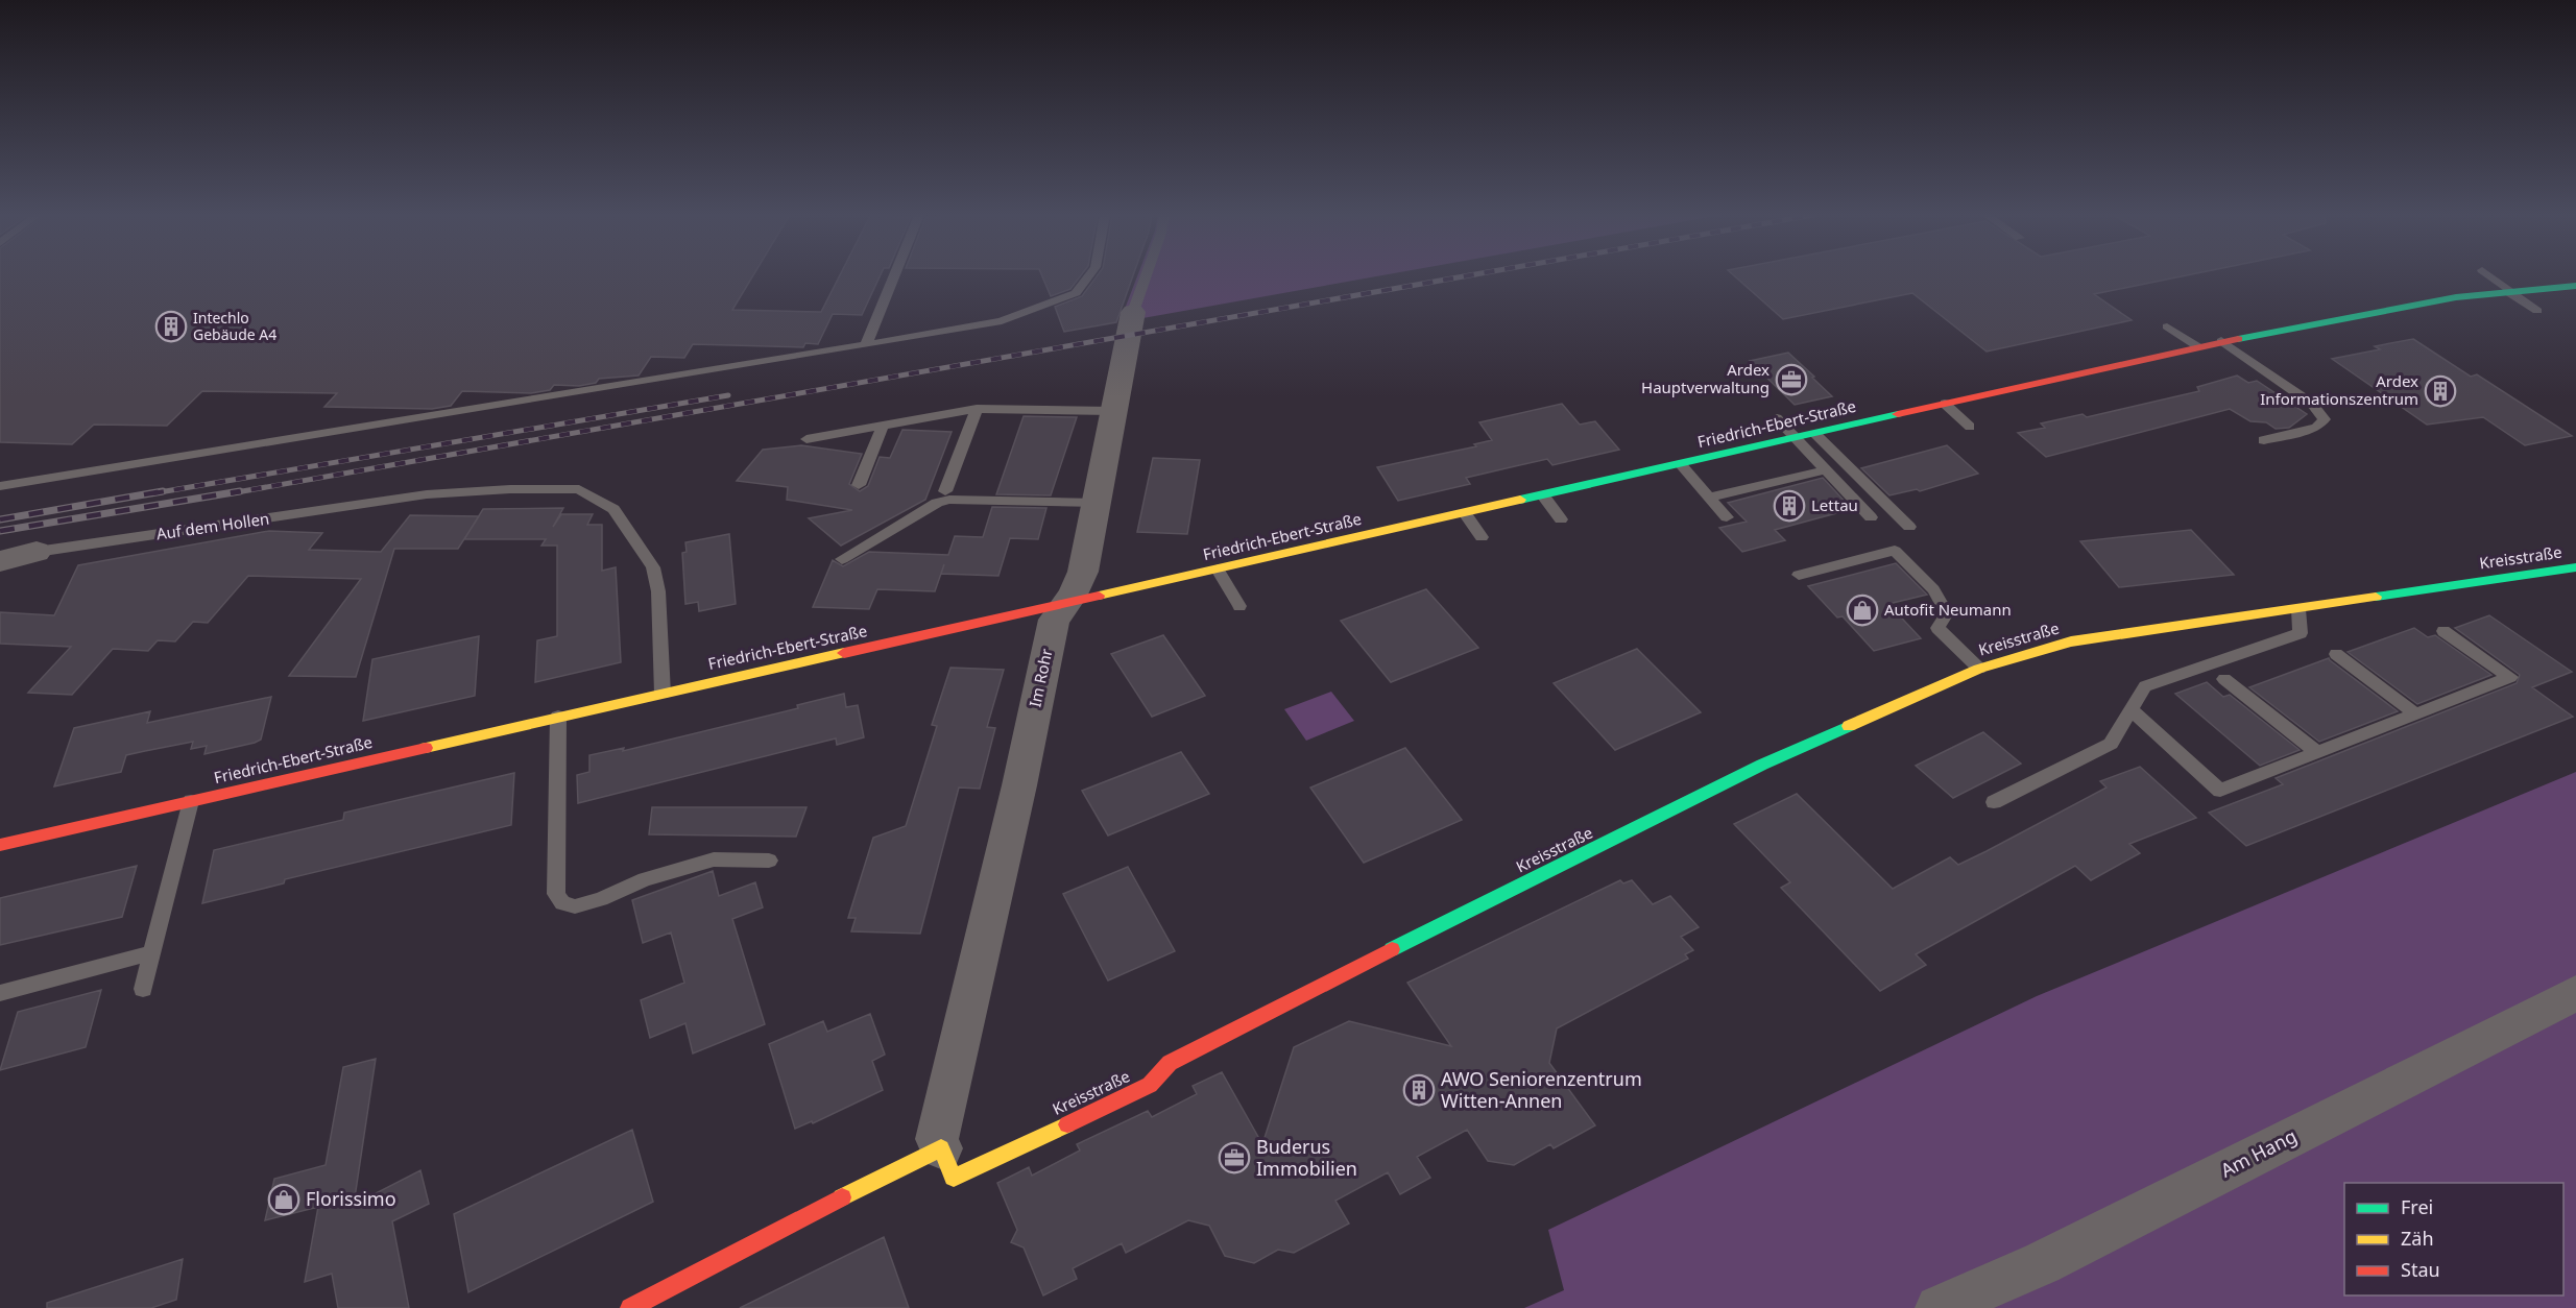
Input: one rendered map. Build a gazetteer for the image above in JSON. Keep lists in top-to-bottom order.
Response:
{
  "streets": {
    "street": [
      "Friedrich-Ebert-Straße",
      "Auf dem Hollen",
      "Kreisstraße",
      "Im Rohr",
      "Am Hang"
    ]
  },
  "crossings": [
    ["Friedrich-Ebert-Straße", "Auf dem Hollen"],
    ["Friedrich-Ebert-Straße", "Im Rohr"],
    ["Kreisstraße", "Im Rohr"]
  ],
  "places": {
    "building": [
      "Intechlo Gebäude A4",
      "Ardex Informationszentrum",
      "Lettau",
      "AWO Seniorenzentrum Witten-Annen"
    ],
    "office": ["Ardex Hauptverwaltung", "Buderus Immobilien"],
    "shop": ["Autofit Neumann", "Florissimo"]
  },
  "legend": ["Frei", "Zäh", "Stau"]
}
